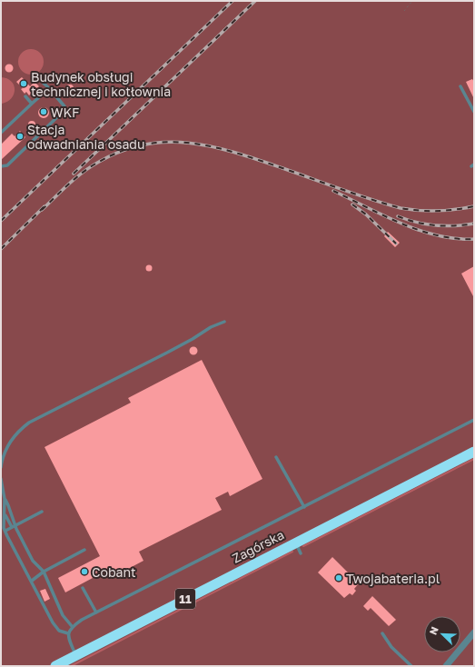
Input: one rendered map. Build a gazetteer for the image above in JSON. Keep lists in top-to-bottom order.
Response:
{
  "streets": {
    "highway": ["Zagórska", "11"]
  },
  "places": [
    "Budynek obsługi technicznej i kotłownia",
    "WKF",
    "Stacja odwadniania osadu",
    "Cobant",
    "Twojabateria.pl"
  ],
  "north": "top left"
}
